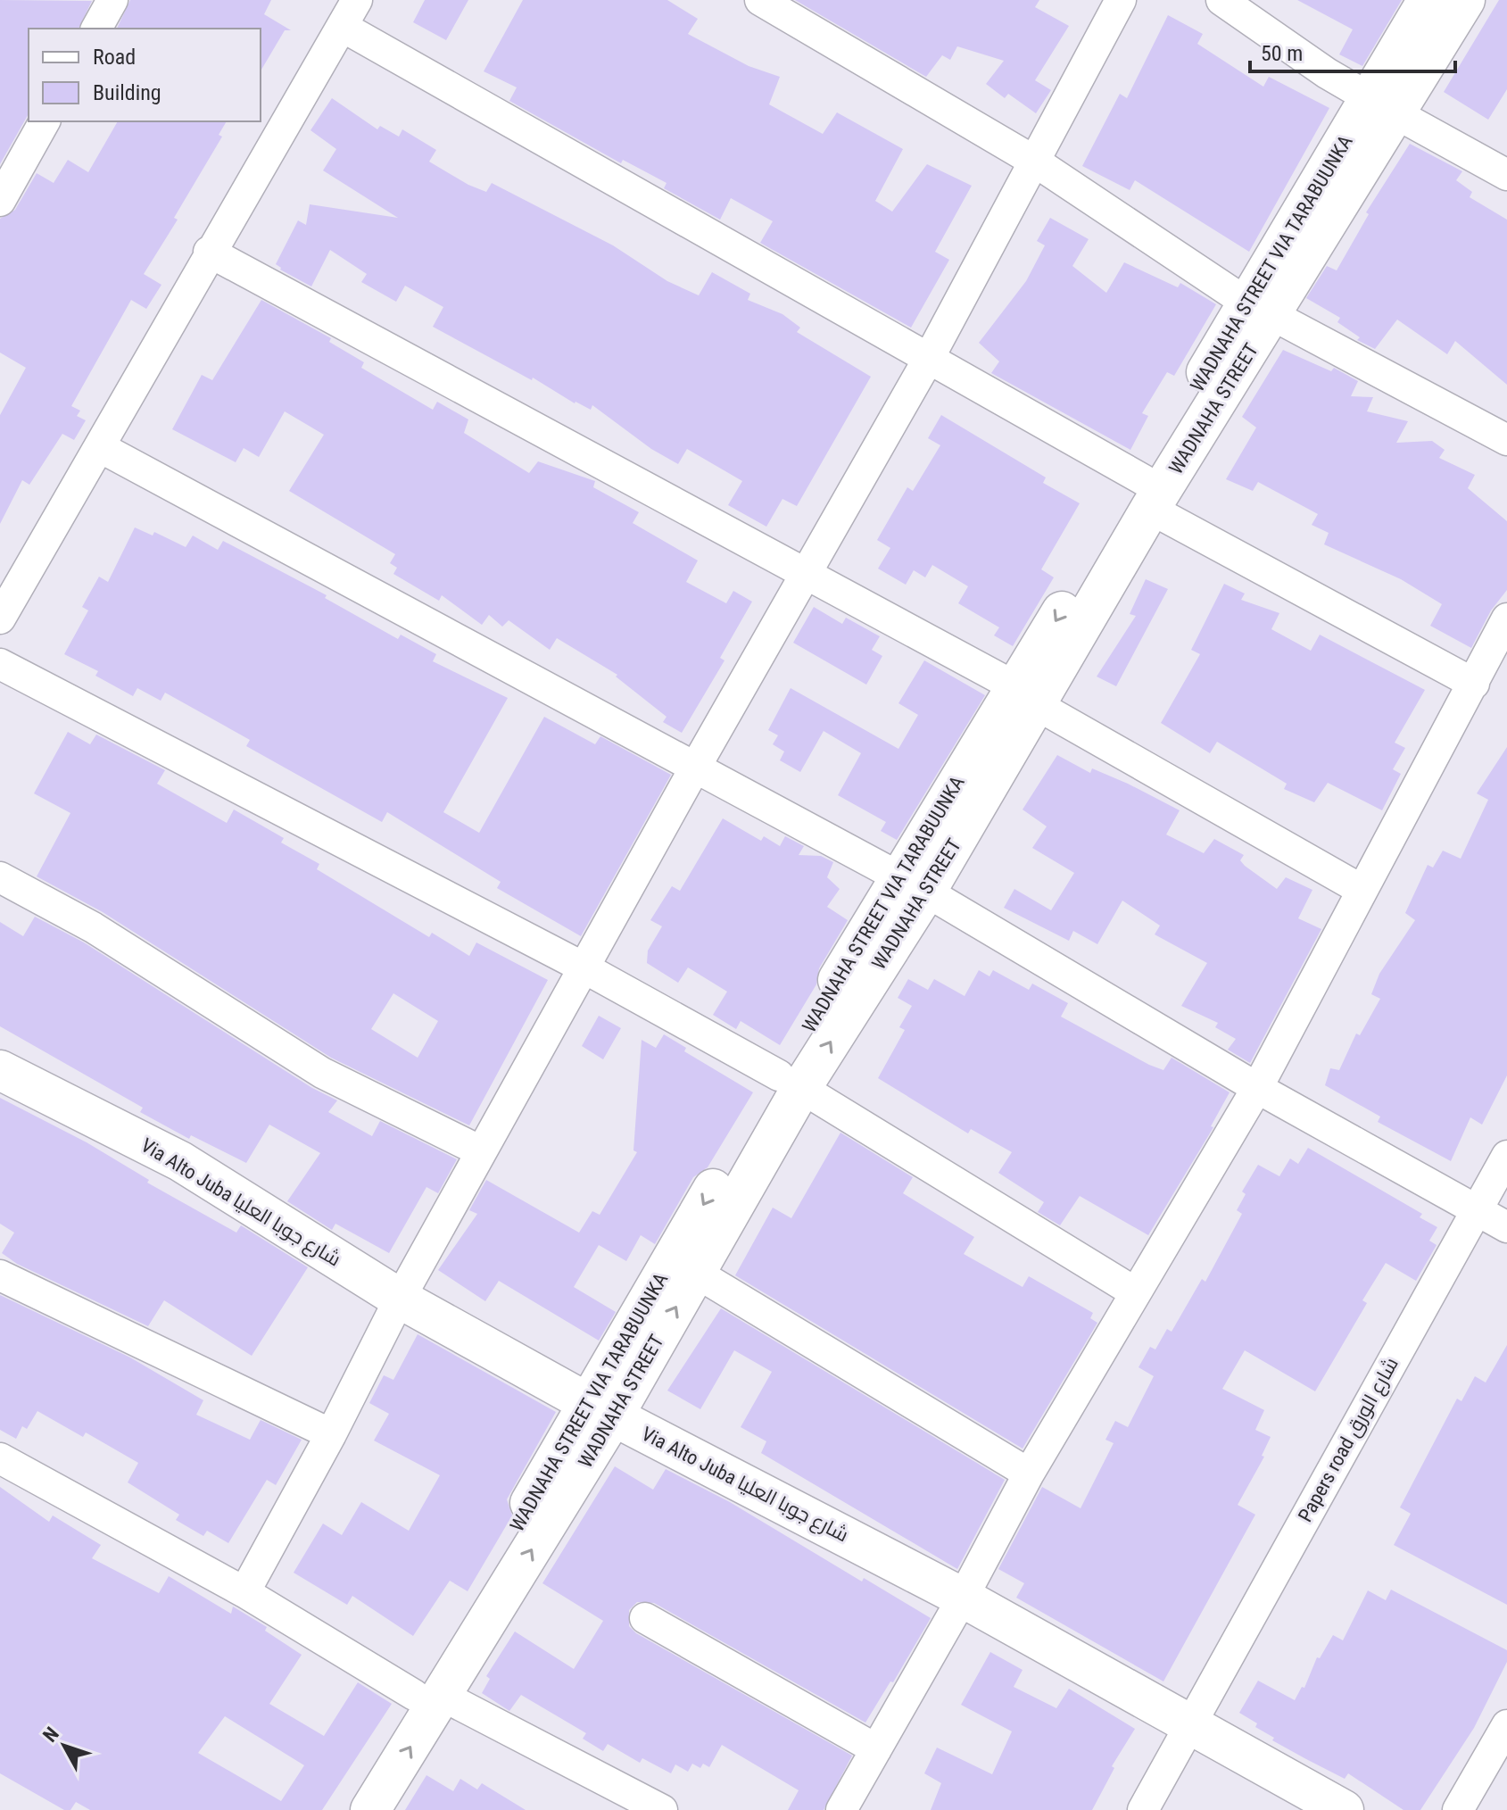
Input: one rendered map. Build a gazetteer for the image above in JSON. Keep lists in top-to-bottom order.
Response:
{
  "streets": {
    "main road": ["WADNAHA STREET VIA TARABUUNKA", "WADNAHA STREET", "Via Alto Juba شارع جوبا العليا"],
    "street": ["Papers road شارع الورق"]
  },
  "crossings": [
    ["WADNAHA STREET VIA TARABUUNKA", "WADNAHA STREET"],
    ["WADNAHA STREET VIA TARABUUNKA", "Via Alto Juba شارع جوبا العليا"],
    ["WADNAHA STREET", "Via Alto Juba شارع جوبا العليا"],
    ["Via Alto Juba شارع جوبا العليا", "Papers road شارع الورق"]
  ],
  "one_way": ["WADNAHA STREET VIA TARABUUNKA"],
  "legend": ["Road", "Building"],
  "scale_bar": "50 m",
  "north": "top left"
}
